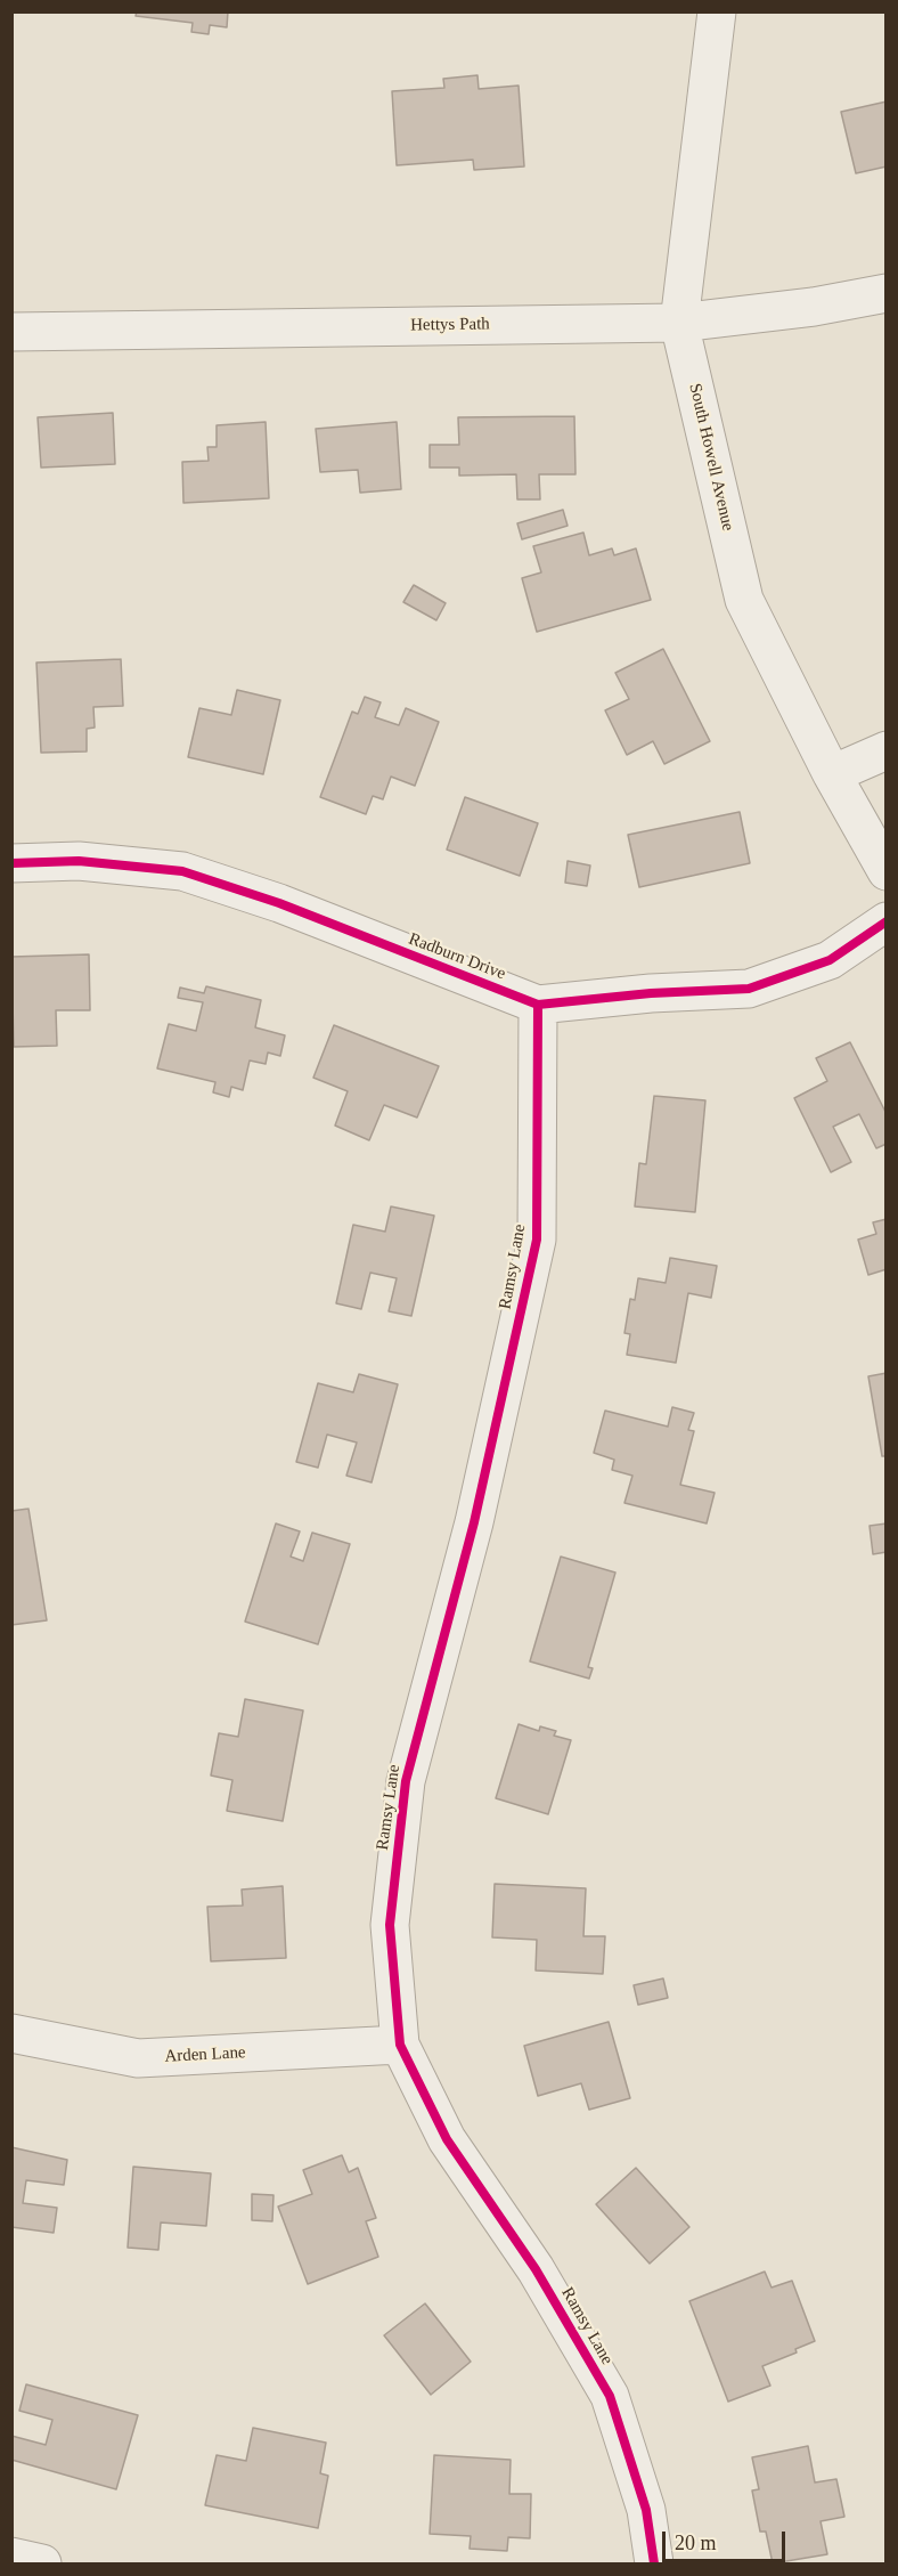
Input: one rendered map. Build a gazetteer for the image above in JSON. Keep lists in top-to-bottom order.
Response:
{
  "streets": {
    "street": [
      "Hettys Path",
      "South Howell Avenue",
      "Radburn Drive",
      "Ramsy Lane",
      "Arden Lane"
    ]
  },
  "crossings": [
    ["Hettys Path", "South Howell Avenue"],
    ["Radburn Drive", "Ramsy Lane"],
    ["Ramsy Lane", "Arden Lane"]
  ],
  "scale_bar": "20 m"
}
